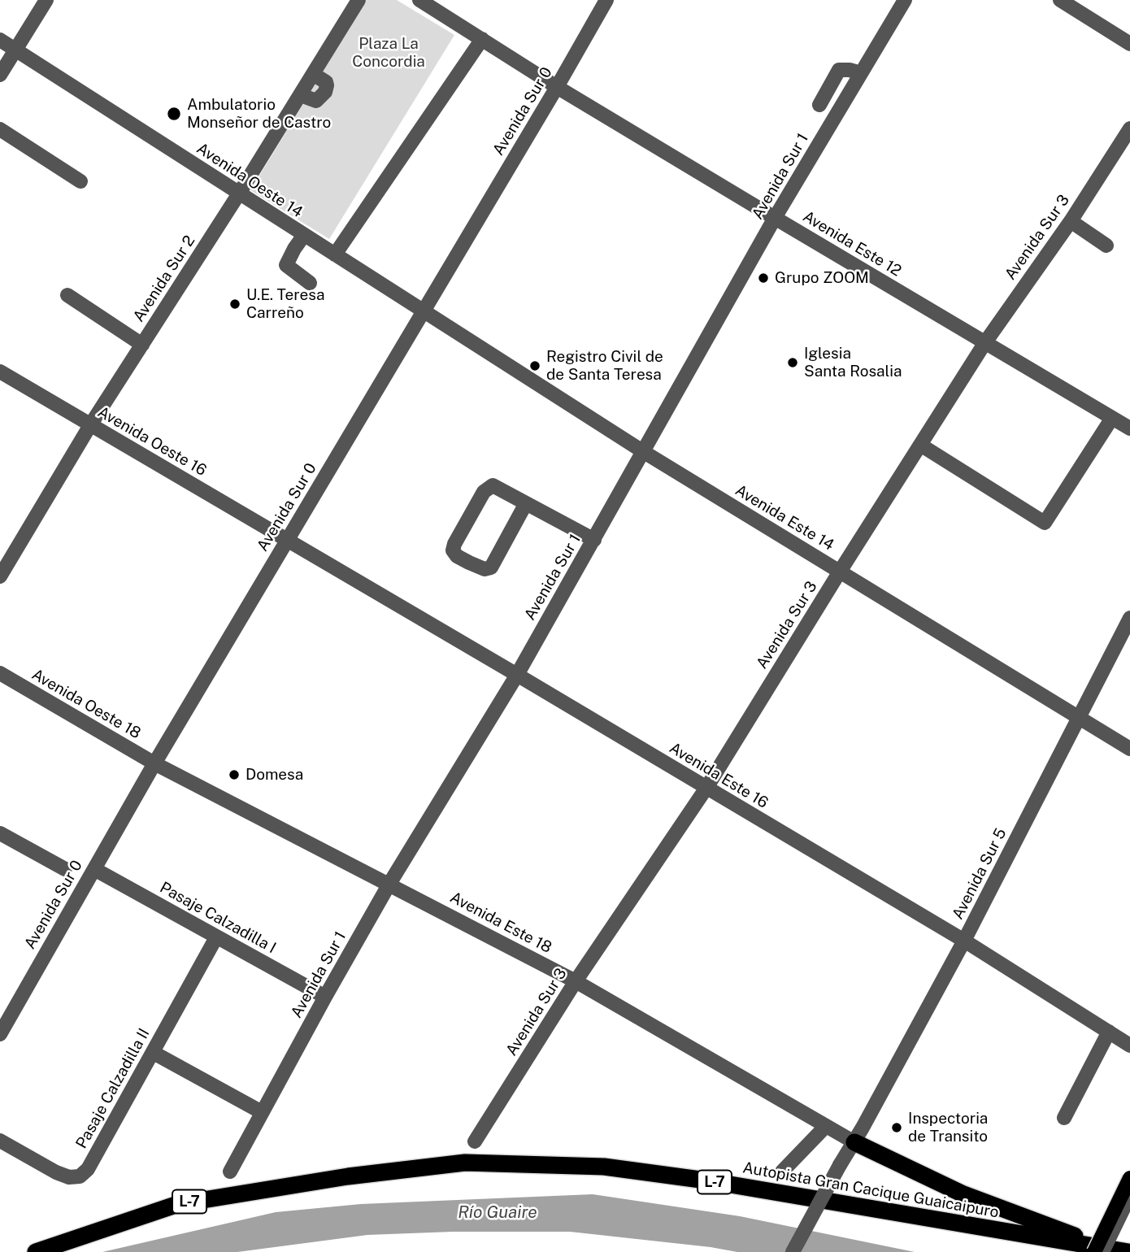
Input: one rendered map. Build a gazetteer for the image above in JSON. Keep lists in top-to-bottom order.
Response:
{
  "streets": {
    "highway": ["L-7", "Autopista Gran Cacique Guaicaipuro"],
    "street": [
      "Avenida Sur 0",
      "Avenida Sur 1",
      "Avenida Oeste 14",
      "Avenida Sur 3",
      "Avenida Este 12",
      "Avenida Sur 2",
      "Avenida Oeste 16",
      "Avenida Este 14",
      "Avenida Oeste 18",
      "Avenida Este 16",
      "Avenida Sur 5",
      "Pasaje Calzadilla I",
      "Avenida Este 18",
      "Pasaje Calzadilla II"
    ]
  },
  "crossings": [
    ["Avenida Sur 0", "Avenida Oeste 14"],
    ["Avenida Sur 0", "Avenida Este 12"],
    ["Avenida Sur 0", "Avenida Oeste 16"],
    ["Avenida Sur 0", "Avenida Este 14"],
    ["Avenida Sur 0", "Avenida Oeste 18"],
    ["Avenida Sur 0", "Avenida Este 16"],
    ["Avenida Sur 0", "Pasaje Calzadilla I"],
    ["Avenida Sur 0", "Avenida Este 18"],
    ["Avenida Sur 1", "Avenida Este 12"],
    ["Avenida Sur 1", "Avenida Este 14"],
    ["Avenida Sur 1", "Avenida Este 16"],
    ["Avenida Sur 1", "Pasaje Calzadilla I"],
    ["Avenida Sur 1", "Avenida Este 18"],
    ["Avenida Oeste 14", "Avenida Sur 2"],
    ["Avenida Oeste 14", "Avenida Este 14"],
    ["Avenida Sur 3", "Avenida Este 12"],
    ["Avenida Sur 3", "Avenida Este 14"],
    ["Avenida Sur 3", "Avenida Este 16"],
    ["Avenida Sur 3", "Avenida Este 18"],
    ["Avenida Sur 2", "Avenida Oeste 16"],
    ["Avenida Oeste 16", "Avenida Este 16"],
    ["Avenida Este 14", "Avenida Sur 5"],
    ["Avenida Oeste 18", "Avenida Este 18"],
    ["Avenida Este 16", "Avenida Sur 5"],
    ["Avenida Sur 5", "Avenida Este 18"],
    ["Pasaje Calzadilla I", "Pasaje Calzadilla II"]
  ],
  "water": ["Río Guaire"],
  "parks": ["Plaza La Concordia"],
  "places": [
    "Ambulatorio Monseñor de Castro",
    "Grupo ZOOM",
    "U.E. Teresa Carreño",
    "Iglesia Santa Rosalia",
    "Registro Civil de de Santa Teresa",
    "Domesa",
    "Inspectoria de Transito"
  ]
}
